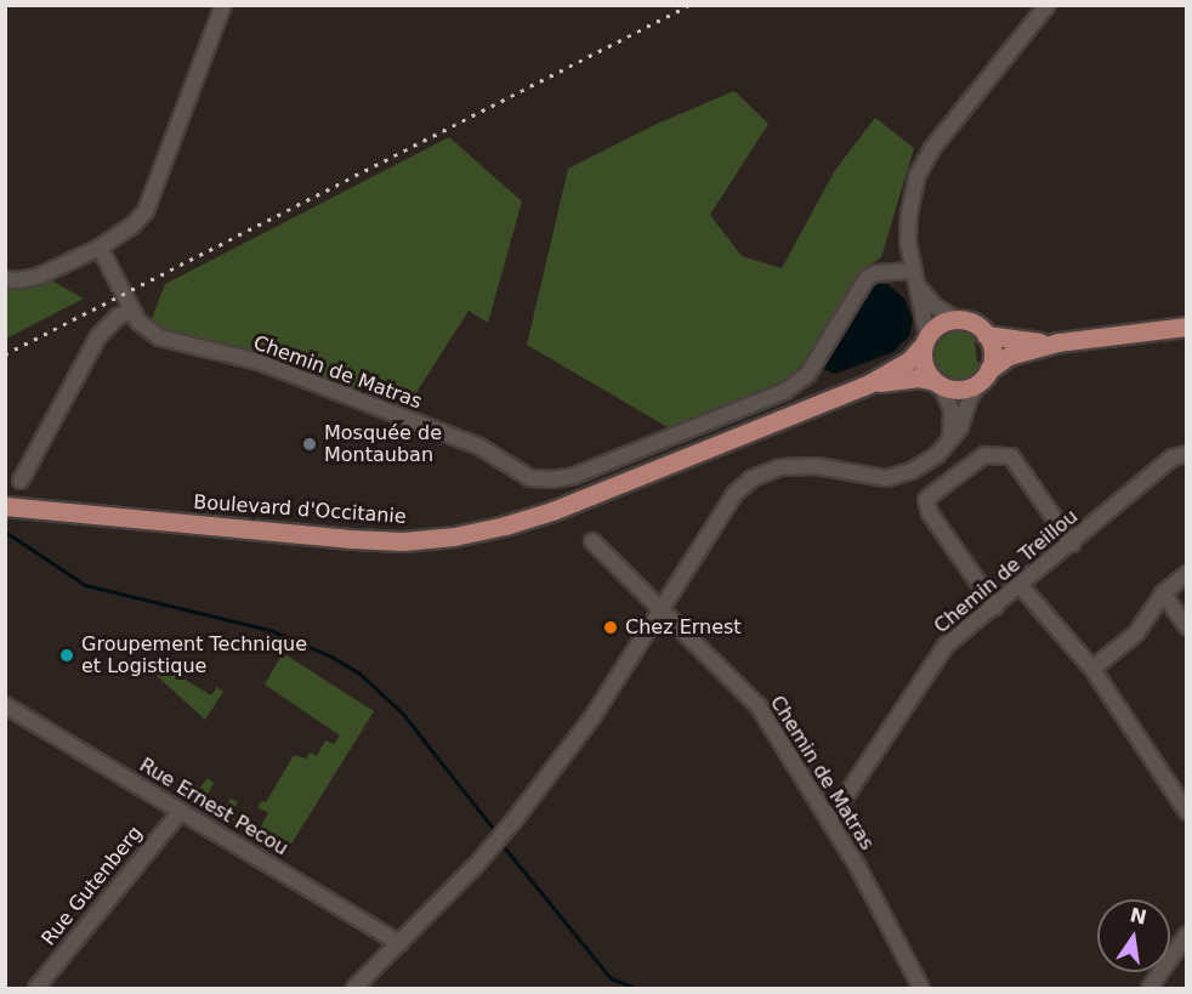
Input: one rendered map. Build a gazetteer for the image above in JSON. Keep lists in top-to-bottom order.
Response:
{
  "streets": {
    "main road": ["Boulevard d'Occitanie"],
    "street": [
      "Chemin de Matras",
      "Chemin de Treillou",
      "Rue Ernest Pecou",
      "Rue Gutenberg"
    ]
  },
  "crossings": [
    ["Chemin de Matras", "Chemin de Treillou"],
    ["Rue Ernest Pecou", "Rue Gutenberg"]
  ],
  "places": ["Mosquée de Montauban", "Chez Ernest", "Groupement Technique et Logistique"],
  "north": "top"
}
